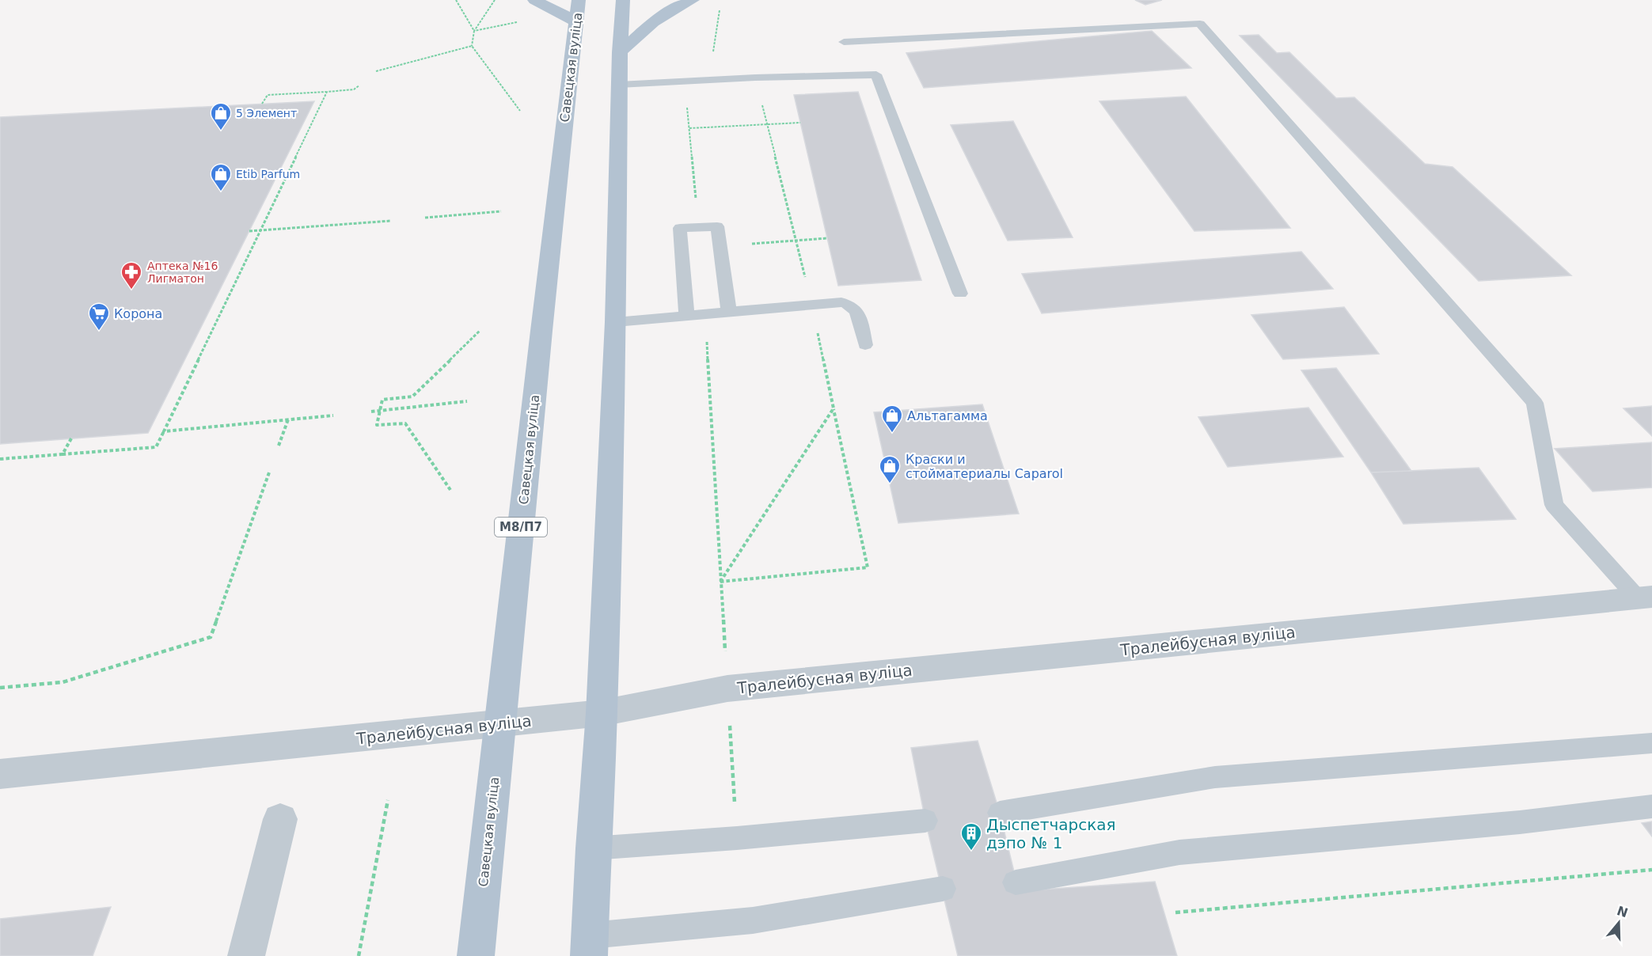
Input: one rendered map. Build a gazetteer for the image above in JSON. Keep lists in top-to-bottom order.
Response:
{
  "streets": {
    "main road": ["Савецкая вуліца", "М8/П7"],
    "street": ["Тралейбусная вуліца"]
  },
  "crossings": [
    ["Савецкая вуліца", "Тралейбусная вуліца"]
  ],
  "places": {
    "shop": [
      "5 Элемент",
      "Etib Parfum",
      "Альтагамма",
      "Краски и стойматериалы Сaparol"
    ],
    "pharmacy": ["Аптека №16 Лигматон"],
    "supermarket": ["Корона"],
    "building": ["Дыспетчарская дэпо № 1"]
  },
  "north": "top"
}
